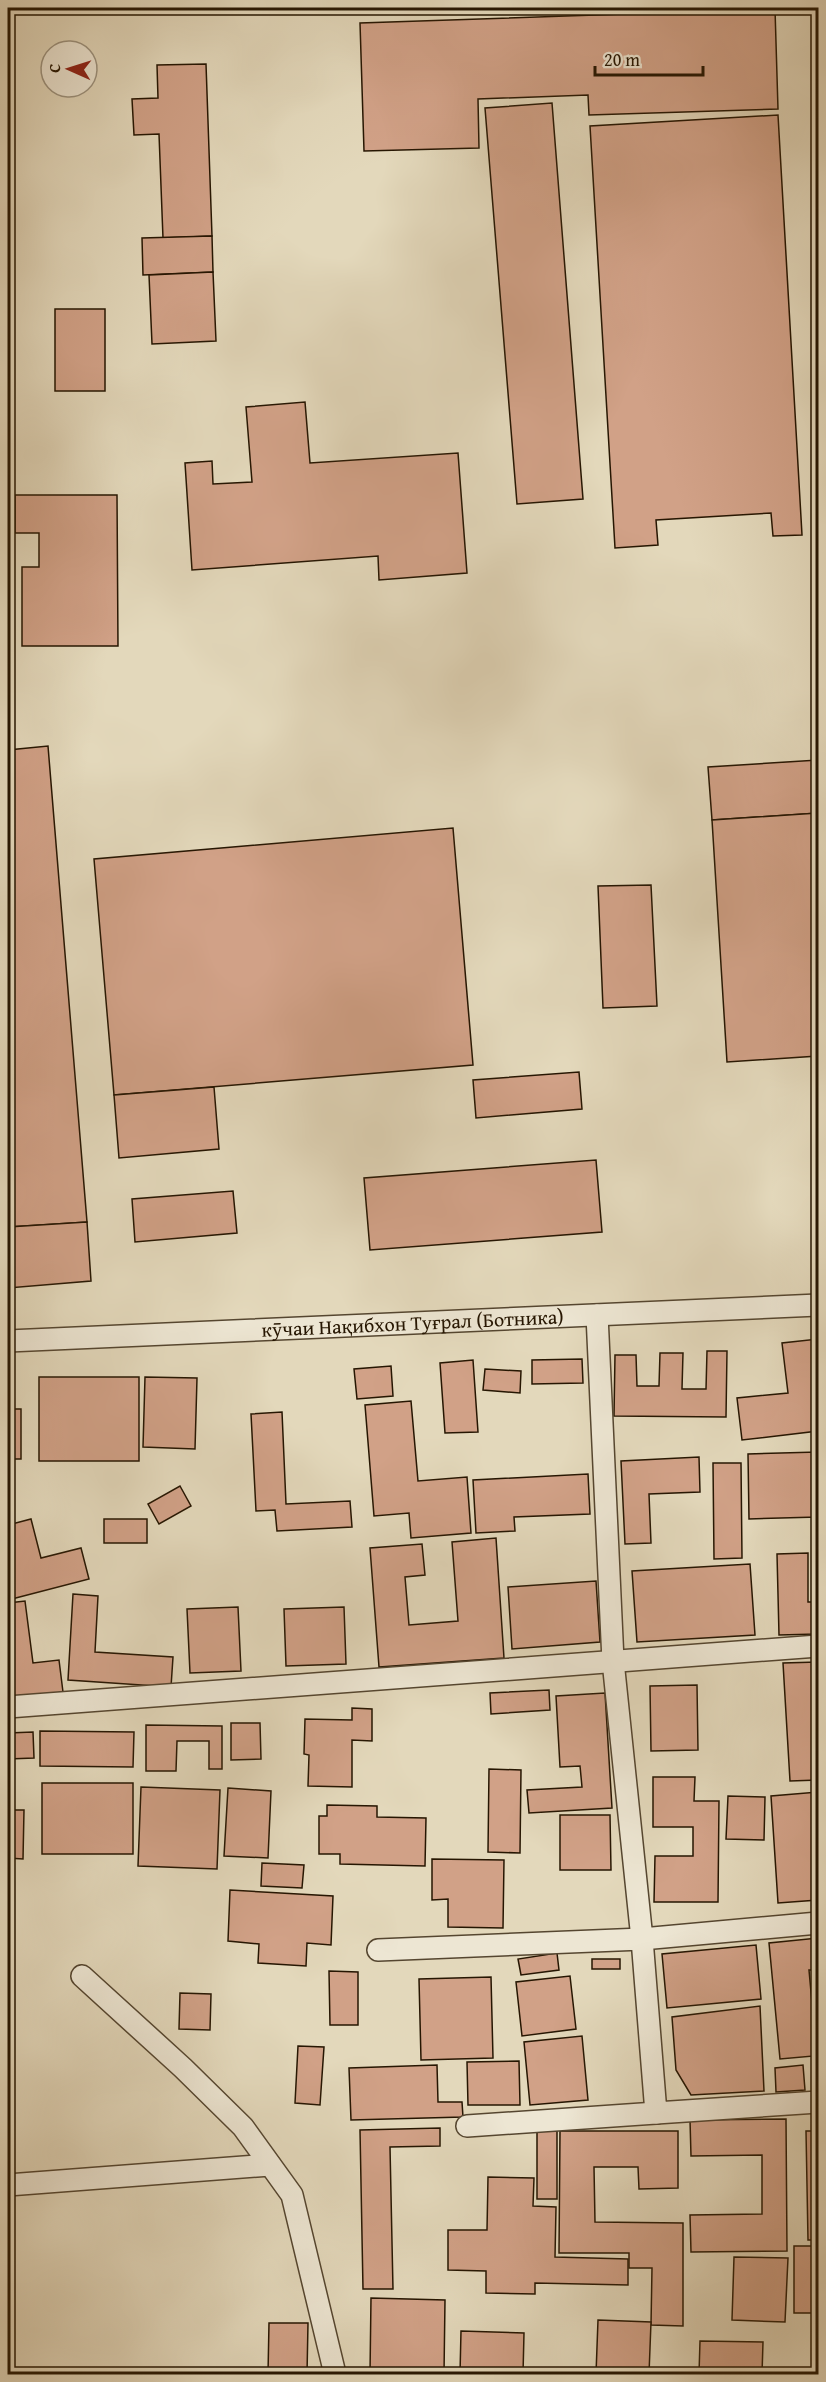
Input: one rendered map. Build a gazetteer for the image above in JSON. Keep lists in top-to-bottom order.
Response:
{
  "streets": {
    "lane": ["кӯчаи Нақибхон Туғрал (Ботника)"]
  },
  "scale_bar": "20 m",
  "north": "left"
}
